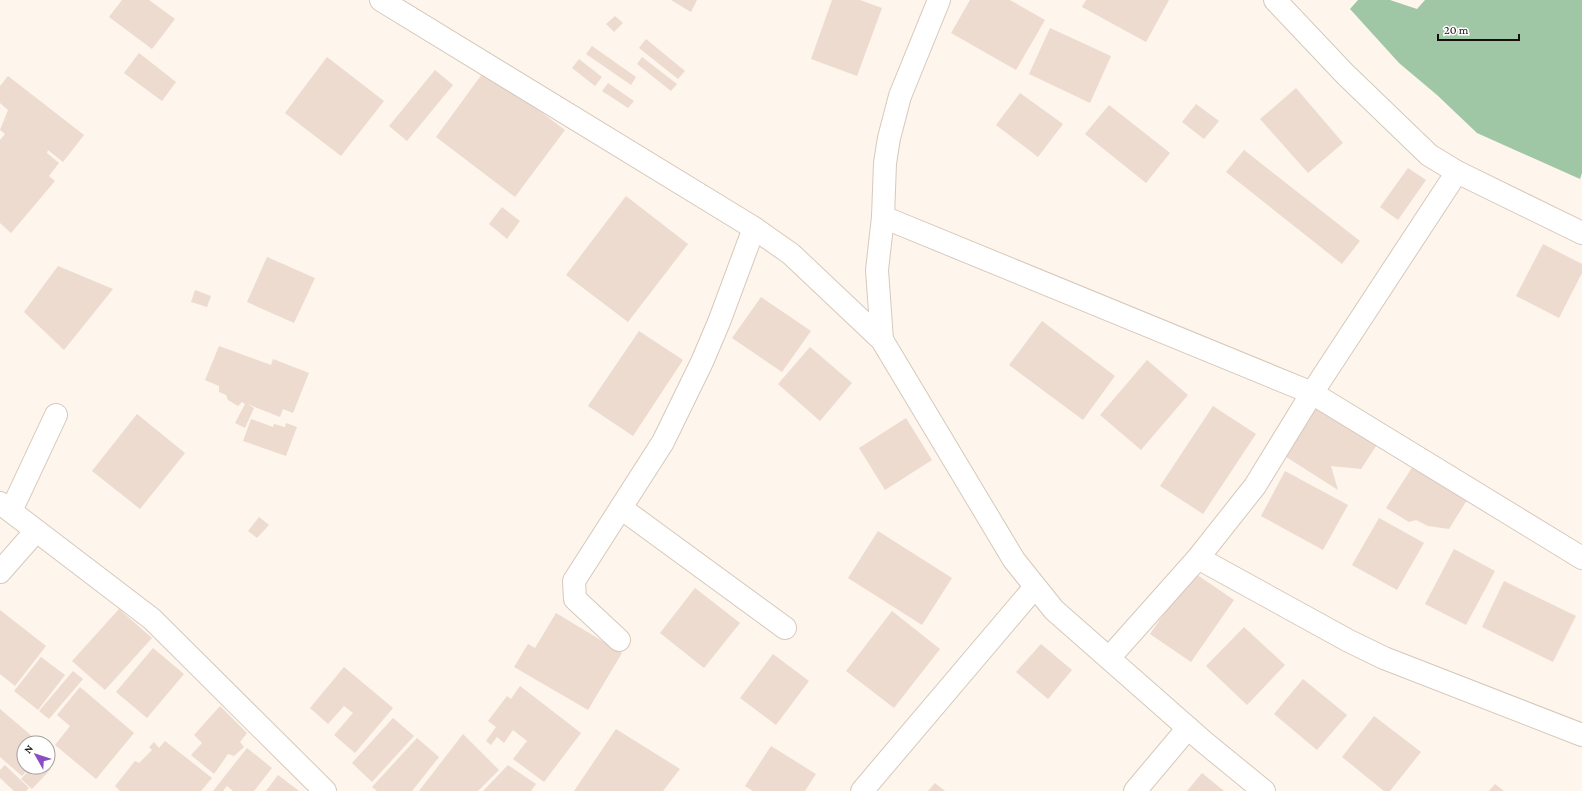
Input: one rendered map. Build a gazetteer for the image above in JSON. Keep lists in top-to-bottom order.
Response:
{
  "scale_bar": "20 m",
  "north": "top left"
}
